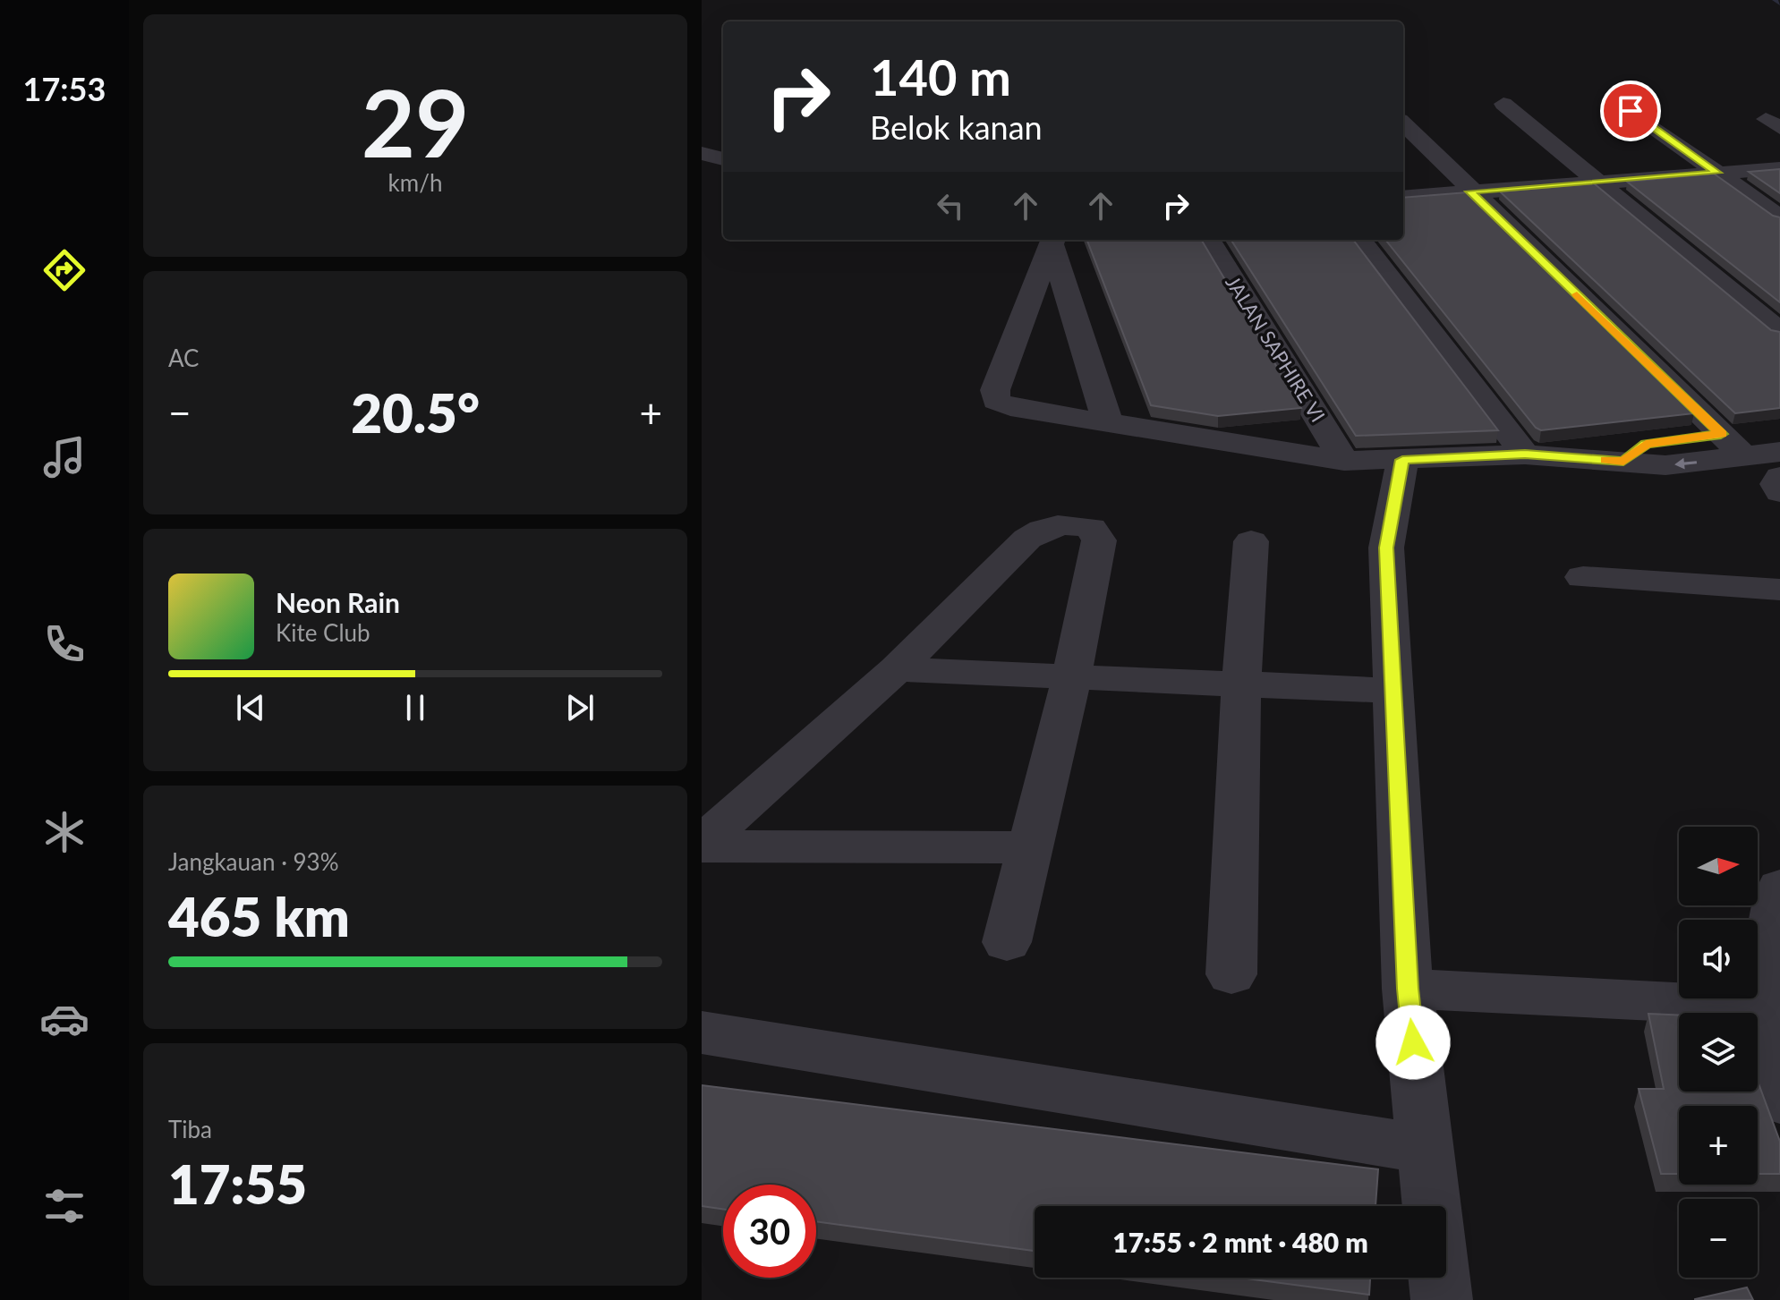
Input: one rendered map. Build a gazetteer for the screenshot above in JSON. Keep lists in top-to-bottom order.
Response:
{
  "streets": {
    "street": ["JALAN SAPHIRE VI"]
  },
  "north": "right",
  "page": {
    "tabs": "17:53",
    "tile": [
      ["29", "km/h"],
      "AC",
      ["Jangkauan · 93%", "465 km"],
      ["Tiba", "17:55"]
    ],
    "turn": ["140 m", "Belok kanan"],
    "heat": ["−", "20.5°", "+"],
    "song": ["Neon Rain", "Kite Club"],
    "map_buttons": ["+", "−"],
    "limit": "30",
    "trip": "17:55 · 2 mnt · 480 m"
  }
}
